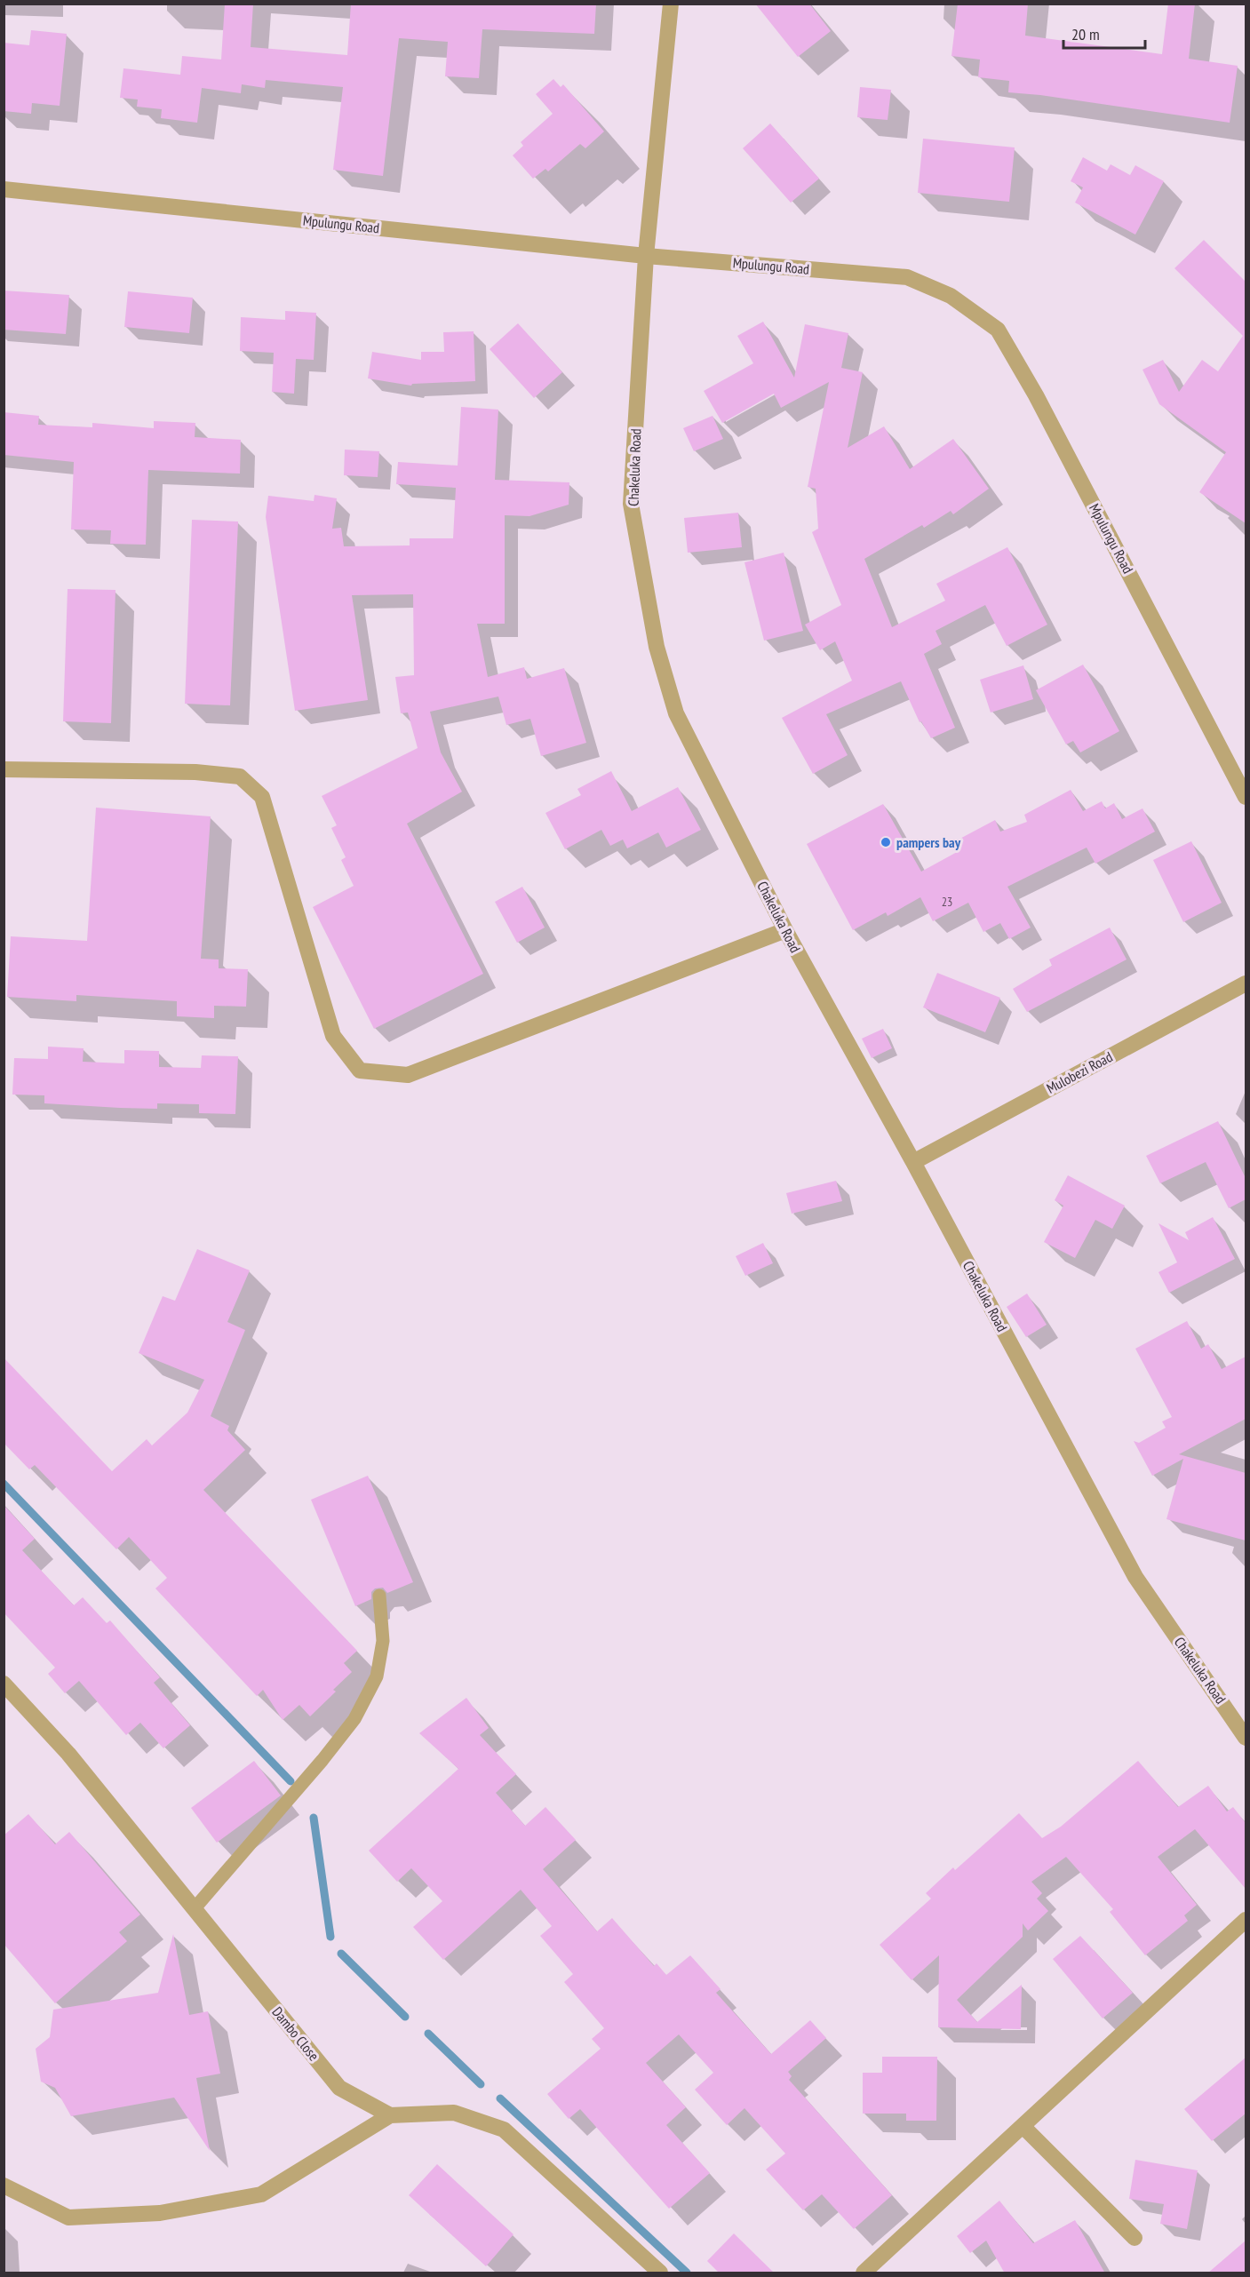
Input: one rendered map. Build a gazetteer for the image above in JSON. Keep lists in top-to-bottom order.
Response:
{
  "streets": {
    "street": [
      "Mpulungu Road",
      "Chakeluka Road",
      "Mulobezi Road",
      "Dambo Close"
    ]
  },
  "crossings": [
    ["Mpulungu Road", "Chakeluka Road"],
    ["Chakeluka Road", "Mulobezi Road"]
  ],
  "places": ["pampers bay"],
  "house_numbers": ["23"],
  "scale_bar": "20 m"
}
